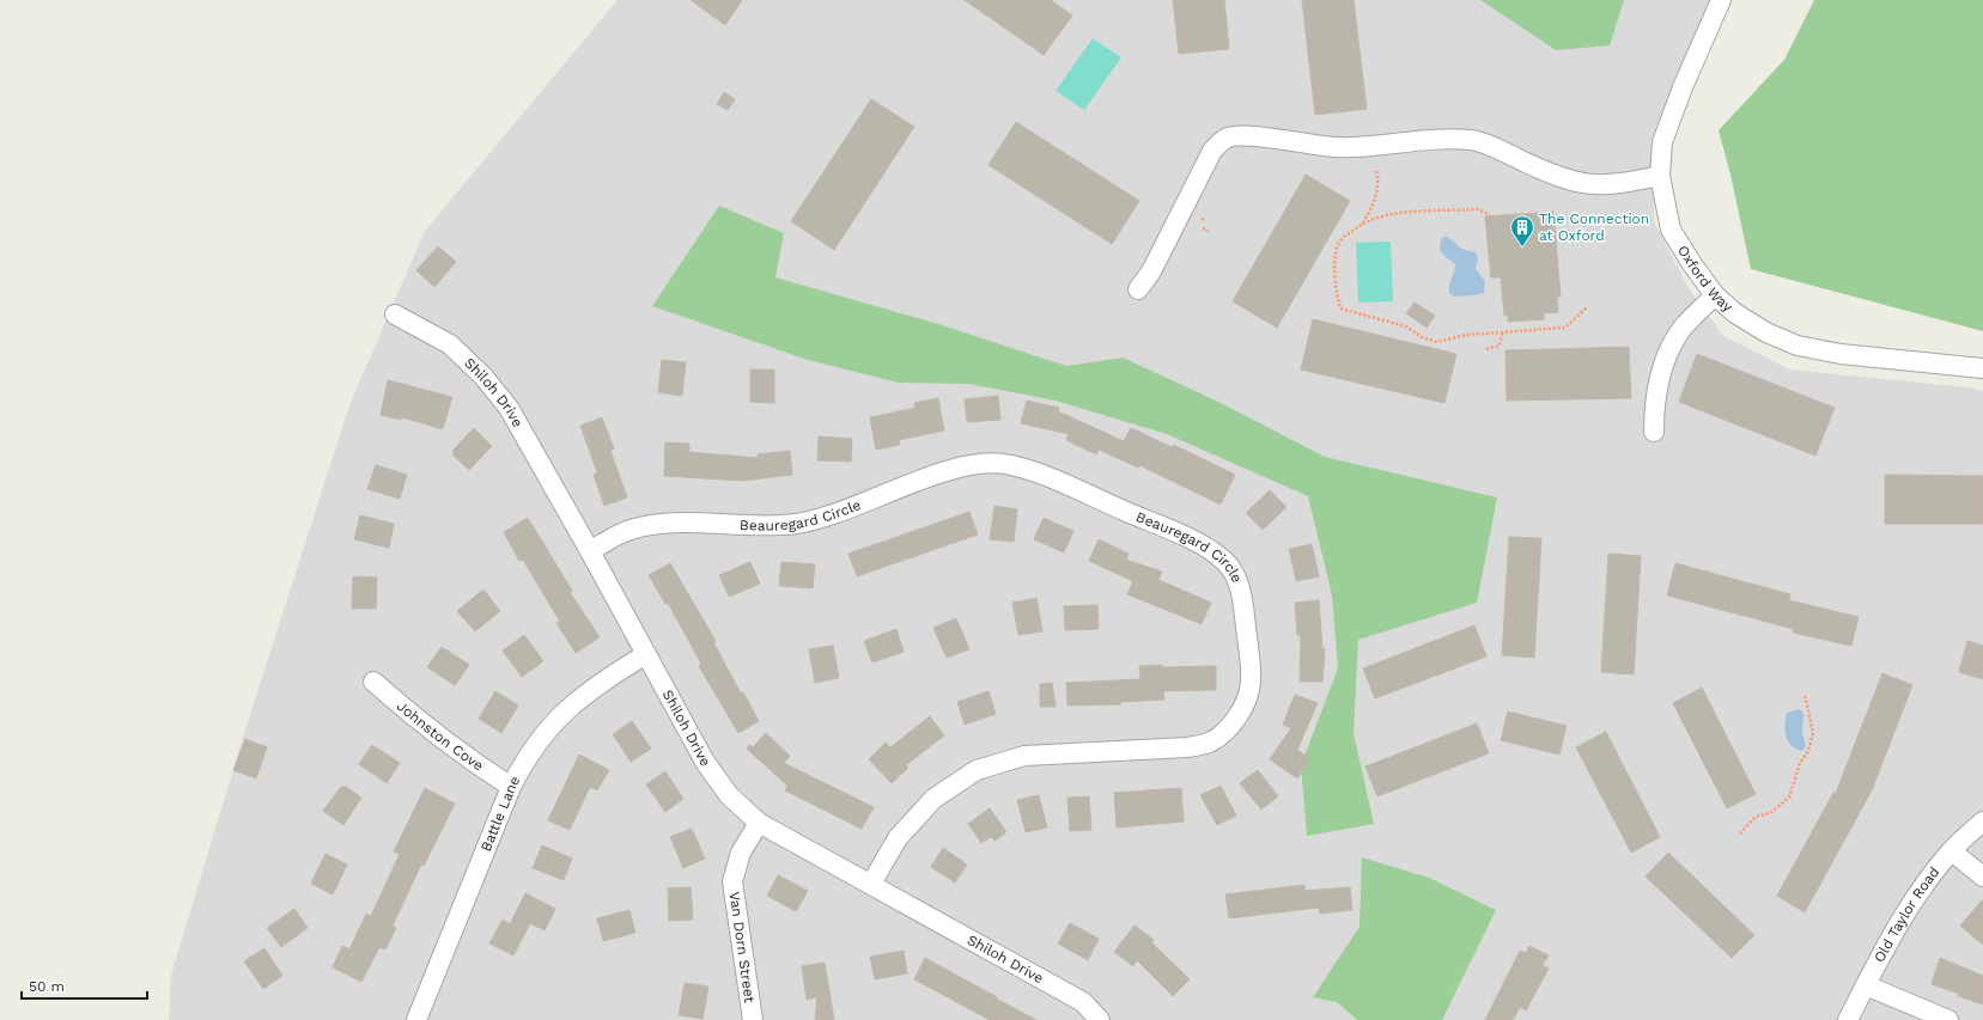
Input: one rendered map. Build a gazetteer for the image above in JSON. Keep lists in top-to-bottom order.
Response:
{
  "streets": {
    "street": [
      "Oxford Way",
      "Shiloh Drive",
      "Beauregard Circle",
      "Johnston Cove",
      "Battle Lane",
      "Old Taylor Road",
      "Van Dorn Street"
    ]
  },
  "crossings": [
    ["Shiloh Drive", "Beauregard Circle"],
    ["Shiloh Drive", "Battle Lane"],
    ["Shiloh Drive", "Van Dorn Street"],
    ["Johnston Cove", "Battle Lane"]
  ],
  "places": {
    "building": ["The Connection at Oxford"]
  },
  "scale_bar": "50 m"
}
